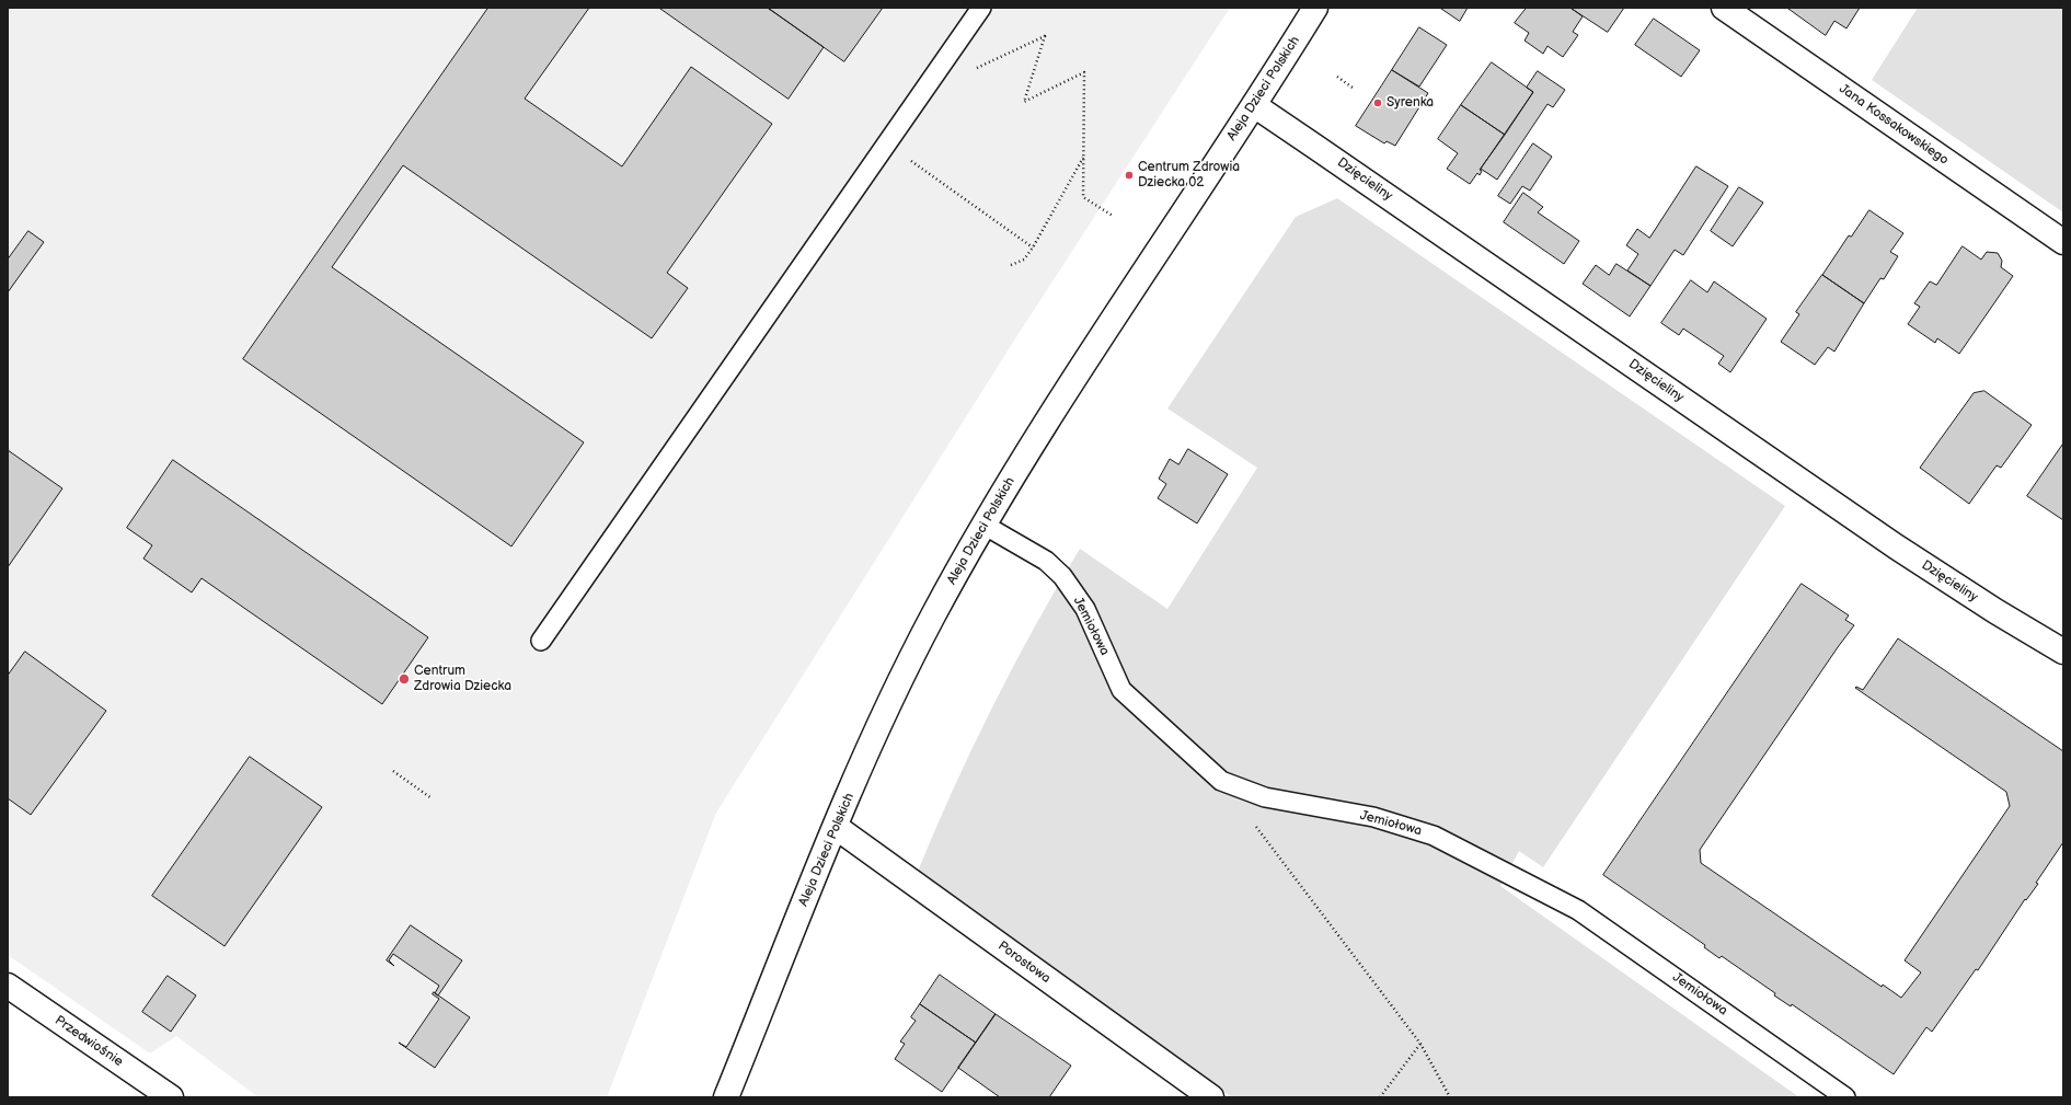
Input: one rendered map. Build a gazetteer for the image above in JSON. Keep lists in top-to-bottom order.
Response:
{
  "streets": {
    "street": [
      "Aleja Dzieci Polskich",
      "Jana Kossakowskiego",
      "Dzięcieliny",
      "Porostowa",
      "Przedwiośnie"
    ],
    "lane": ["Jemiołowa"]
  },
  "crossings": [
    ["Aleja Dzieci Polskich", "Dzięcieliny"],
    ["Aleja Dzieci Polskich", "Jemiołowa"],
    ["Aleja Dzieci Polskich", "Porostowa"]
  ],
  "places": ["Syrenka", "Centrum Zdrowia Dziecka 02", "Centrum Zdrowia Dziecka"]
}
